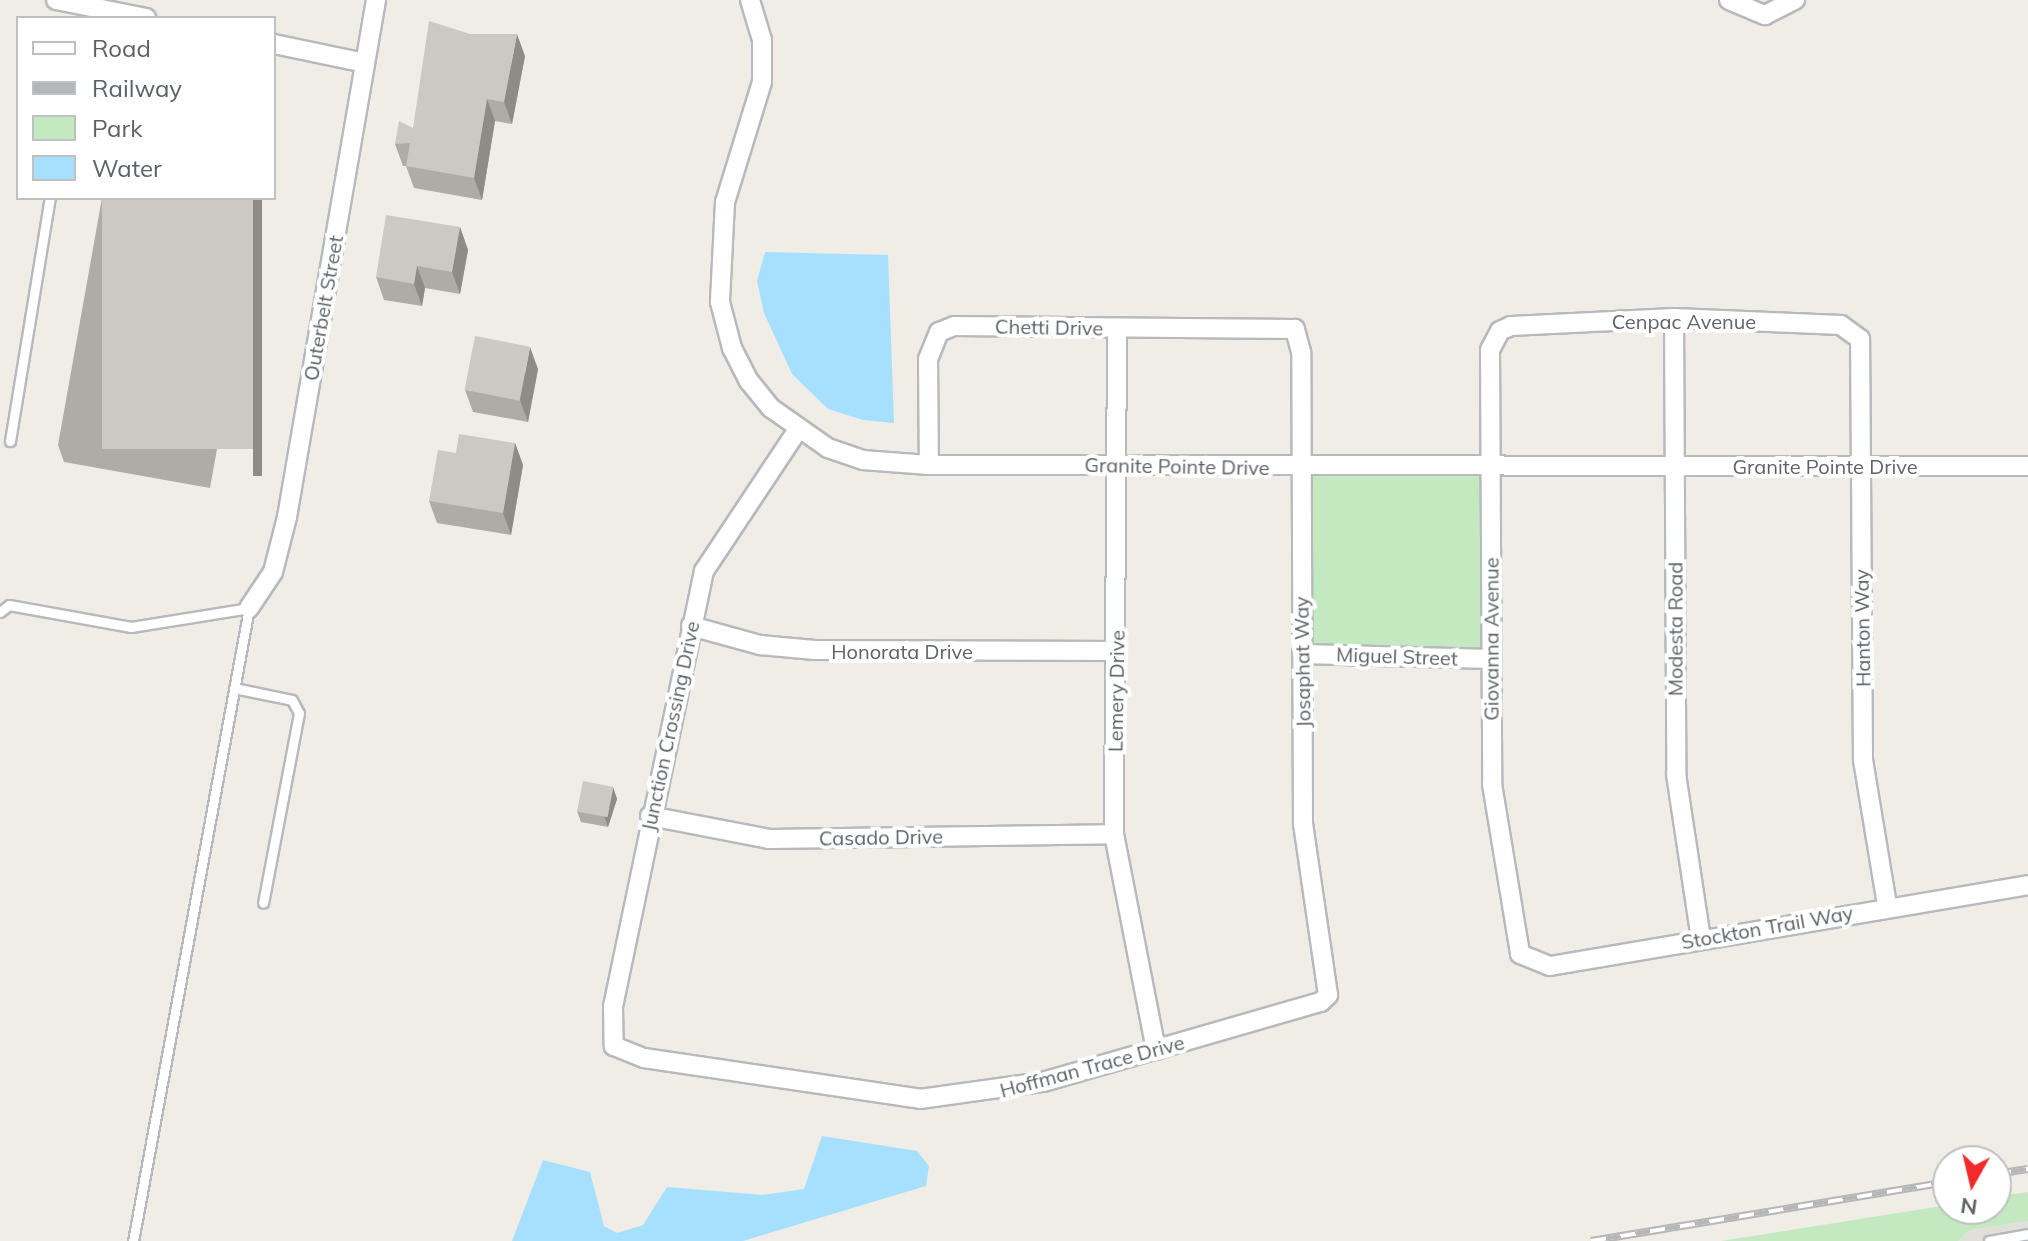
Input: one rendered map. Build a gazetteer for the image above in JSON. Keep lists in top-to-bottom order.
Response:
{
  "streets": {
    "street": [
      "Outerbelt Street",
      "Cenpac Avenue",
      "Chetti Drive",
      "Granite Pointe Drive",
      "Hanton Way",
      "Modesta Road",
      "Giovanna Avenue",
      "Honorata Drive",
      "Miguel Street",
      "Josaphat Way",
      "Lemery Drive",
      "Junction Crossing Drive",
      "Casado Drive",
      "Stockton Trail Way",
      "Hoffman Trace Drive"
    ]
  },
  "crossings": [
    ["Cenpac Avenue", "Hanton Way"],
    ["Cenpac Avenue", "Modesta Road"],
    ["Cenpac Avenue", "Giovanna Avenue"],
    ["Chetti Drive", "Granite Pointe Drive"],
    ["Chetti Drive", "Josaphat Way"],
    ["Chetti Drive", "Lemery Drive"],
    ["Granite Pointe Drive", "Hanton Way"],
    ["Granite Pointe Drive", "Modesta Road"],
    ["Granite Pointe Drive", "Giovanna Avenue"],
    ["Granite Pointe Drive", "Josaphat Way"],
    ["Granite Pointe Drive", "Lemery Drive"],
    ["Granite Pointe Drive", "Junction Crossing Drive"],
    ["Hanton Way", "Stockton Trail Way"],
    ["Modesta Road", "Stockton Trail Way"],
    ["Giovanna Avenue", "Miguel Street"],
    ["Giovanna Avenue", "Stockton Trail Way"],
    ["Honorata Drive", "Lemery Drive"],
    ["Honorata Drive", "Junction Crossing Drive"],
    ["Miguel Street", "Josaphat Way"],
    ["Josaphat Way", "Hoffman Trace Drive"],
    ["Lemery Drive", "Casado Drive"],
    ["Lemery Drive", "Hoffman Trace Drive"],
    ["Junction Crossing Drive", "Casado Drive"],
    ["Junction Crossing Drive", "Hoffman Trace Drive"]
  ],
  "legend": [
    "Road",
    "Railway",
    "Park",
    "Water"
  ],
  "north": "bottom"
}
